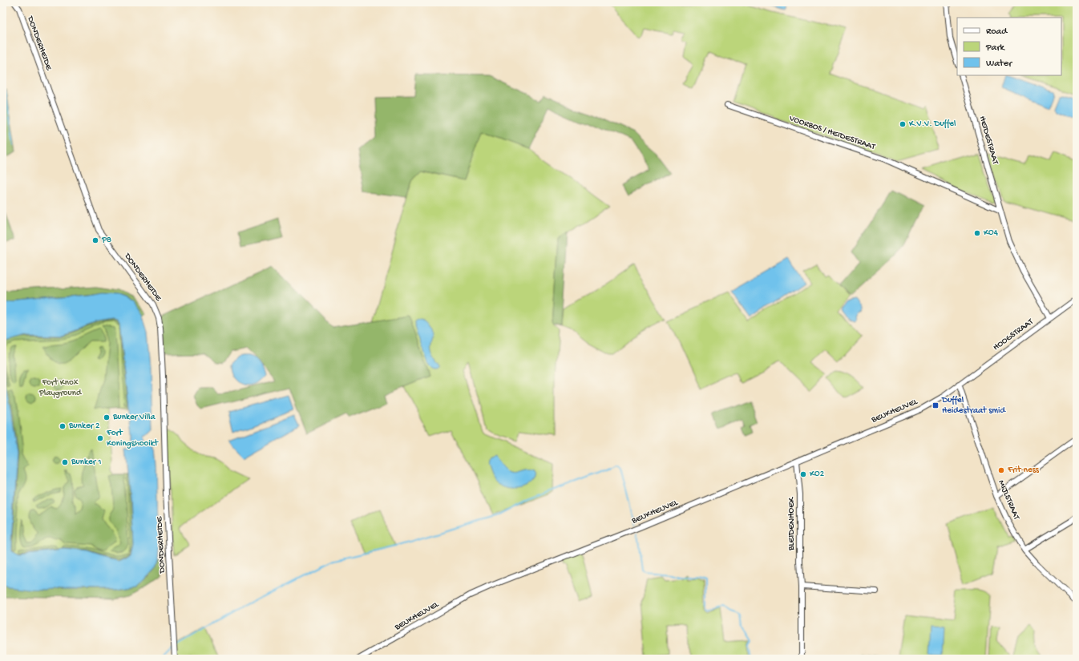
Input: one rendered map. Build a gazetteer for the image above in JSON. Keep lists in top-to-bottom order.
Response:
{
  "streets": {
    "street": [
      "DONDERHEIDE",
      "VOORBOS / HEIDESTRAAT",
      "HEIDESTRAAT",
      "HOOGSTRAAT",
      "BEUKHEUVEL",
      "MIJLSTRAAT",
      "BLEIDENHOEK"
    ]
  },
  "crossings": [
    ["VOORBOS / HEIDESTRAAT", "HEIDESTRAAT"],
    ["HEIDESTRAAT", "HOOGSTRAAT"],
    ["HOOGSTRAAT", "BEUKHEUVEL"],
    ["HOOGSTRAAT", "MIJLSTRAAT"],
    ["BEUKHEUVEL", "MIJLSTRAAT"],
    ["BEUKHEUVEL", "BLEIDENHOEK"]
  ],
  "parks": ["Fort Knox Playground"],
  "places": {
    "other": [
      "K.V.V. Duffel",
      "KO4",
      "P8",
      "Bunker Villa",
      "Bunker 2",
      "Fort Koningshooikt",
      "Bunker 1",
      "Frit-ness",
      "KO2"
    ],
    "transit": ["Duffel Heidestraat smid"]
  },
  "legend": ["Road", "Park", "Water"]
}
